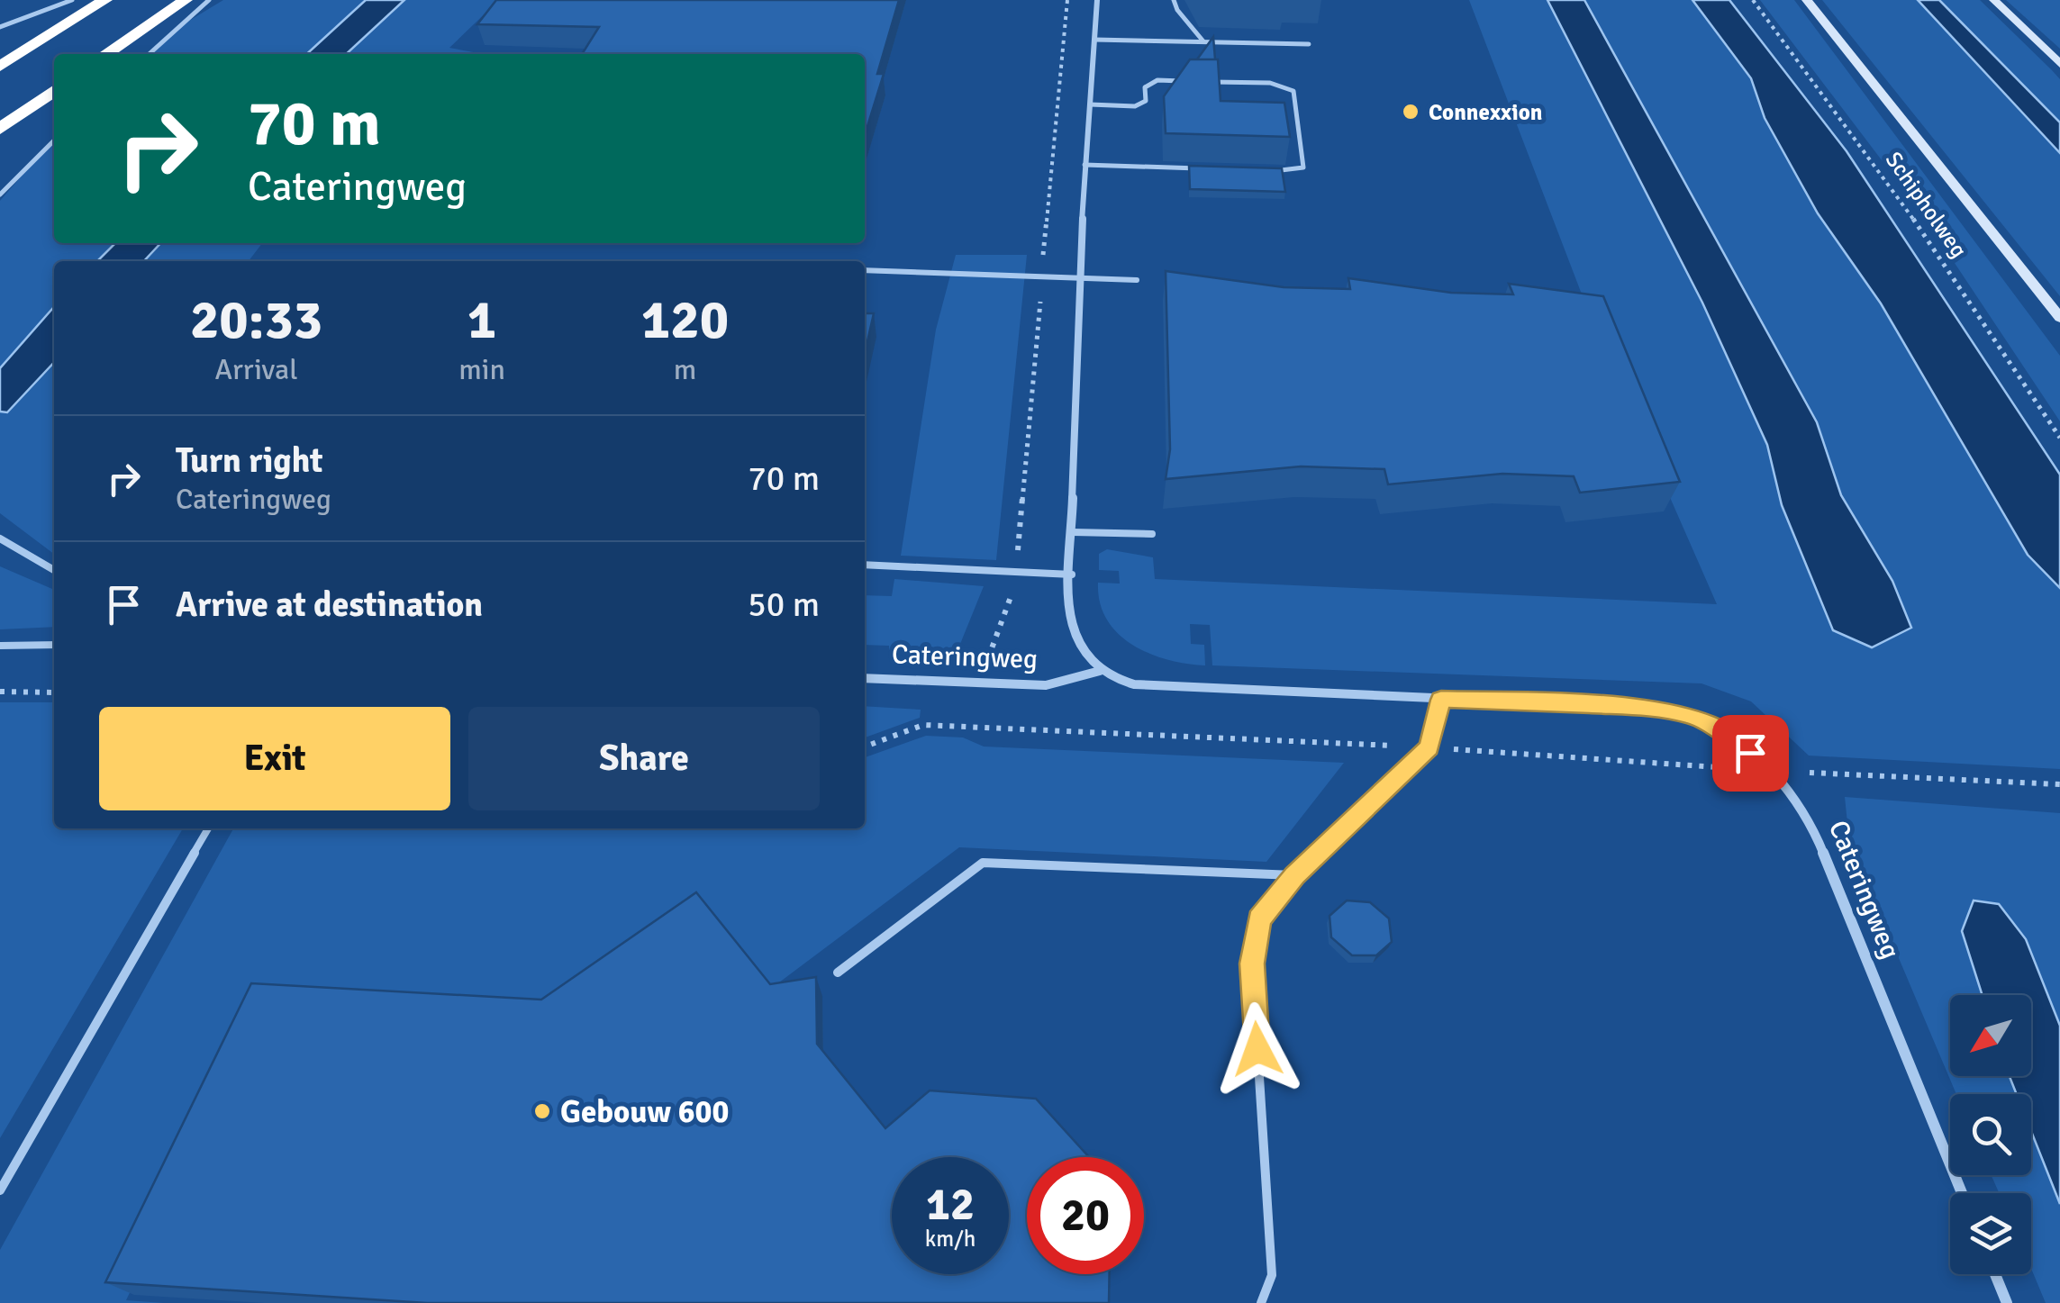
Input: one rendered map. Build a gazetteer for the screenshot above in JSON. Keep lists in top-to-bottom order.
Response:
{
  "streets": {
    "main road": ["Schipholweg"],
    "street": ["Cateringweg"]
  },
  "places": ["Connexxion", "Gebouw 600"],
  "north": "bottom left",
  "page": {
    "turn": ["70 m", "Cateringweg"],
    "eta": [
      "20:33",
      "Arrival",
      "1",
      "min",
      "120",
      "m"
    ],
    "list": [
      {
        "name": "Turn right",
        "note": "Cateringweg",
        "value": "70 m"
      },
      {
        "name": "Arrive at destination",
        "value": "50 m"
      }
    ],
    "buttons": ["Exit", "Share"],
    "speed": "12 km/h",
    "limit": "20"
  }
}
